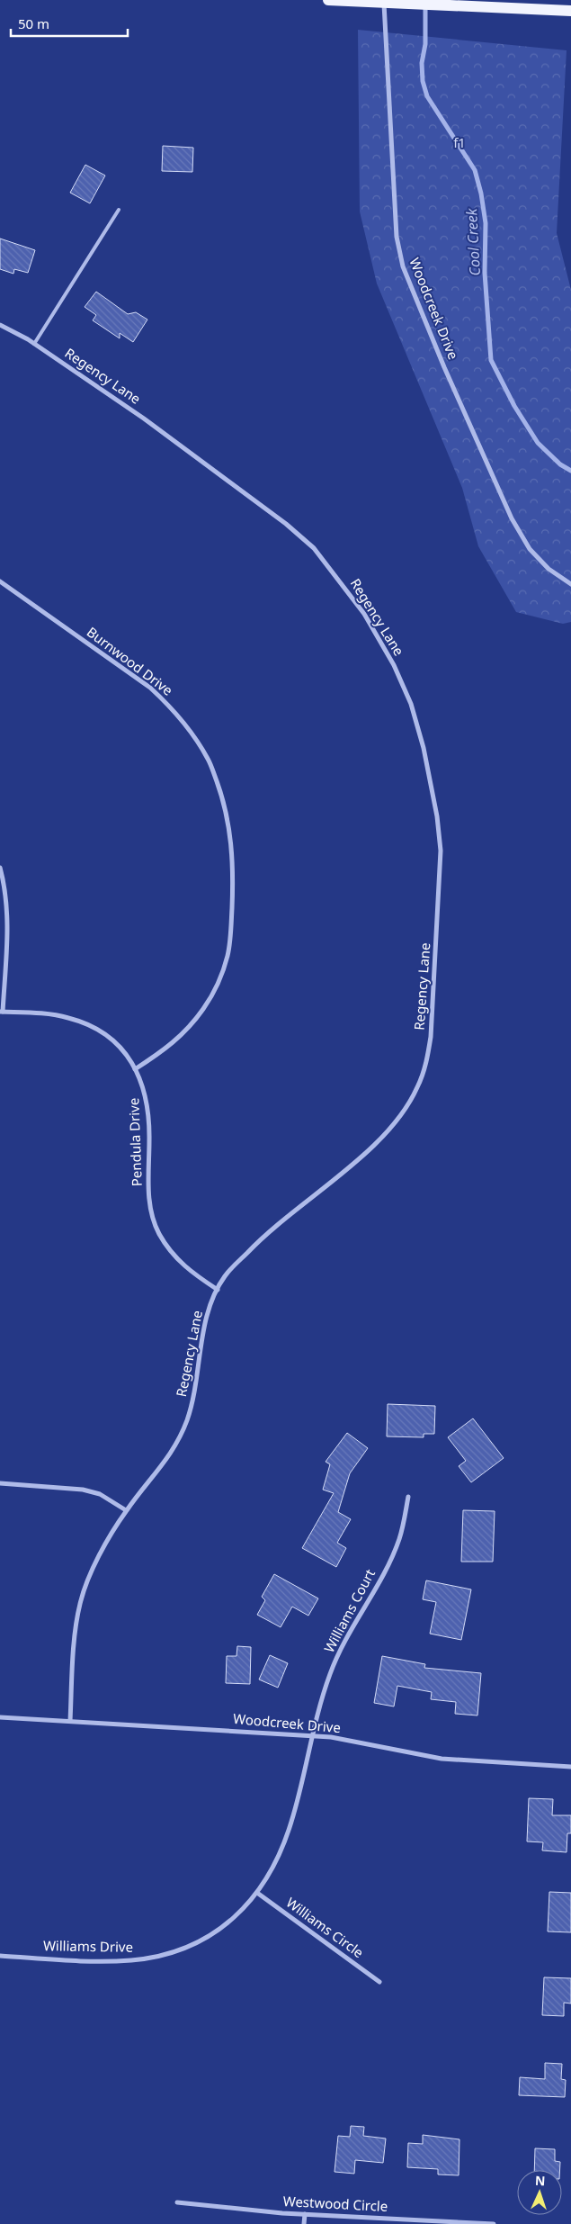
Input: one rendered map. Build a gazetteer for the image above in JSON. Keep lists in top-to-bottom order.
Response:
{
  "streets": {
    "street": [
      "Woodcreek Drive",
      "Regency Lane",
      "Burnwood Drive",
      "Pendula Drive",
      "Williams Court",
      "Williams Circle",
      "Williams Drive",
      "Westwood Circle"
    ]
  },
  "crossings": [
    ["Woodcreek Drive", "Regency Lane"],
    ["Woodcreek Drive", "Williams Court"],
    ["Woodcreek Drive", "Williams Drive"],
    ["Regency Lane", "Pendula Drive"],
    ["Burnwood Drive", "Pendula Drive"],
    ["Williams Court", "Williams Drive"],
    ["Williams Circle", "Williams Drive"]
  ],
  "water": ["Cool Creek"],
  "parks": ["f1"],
  "scale_bar": "50 m",
  "north": "top"
}
